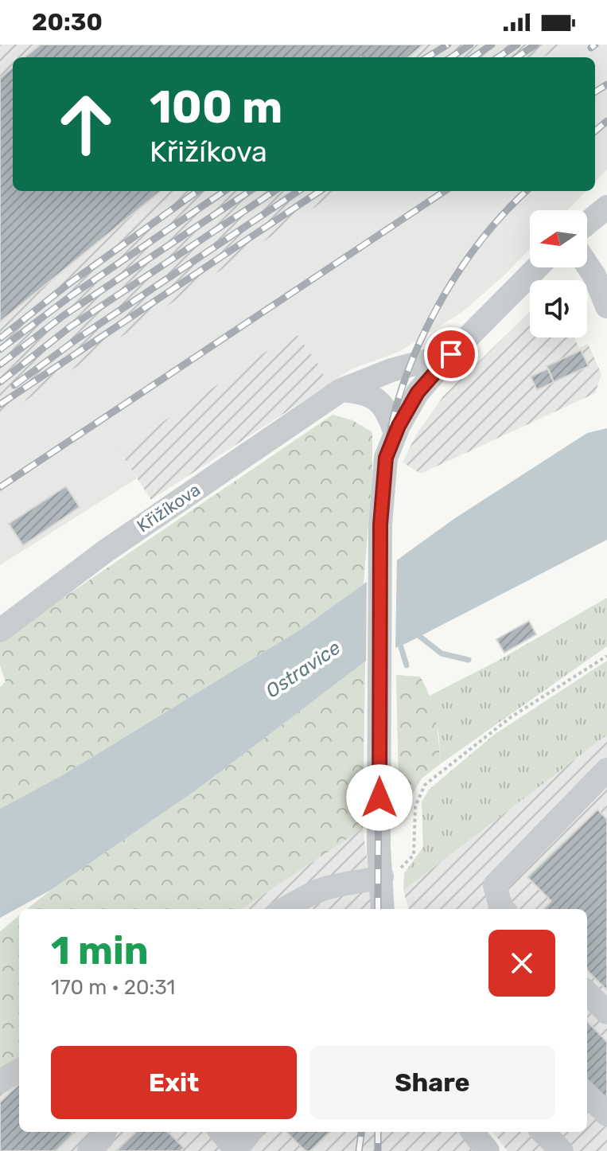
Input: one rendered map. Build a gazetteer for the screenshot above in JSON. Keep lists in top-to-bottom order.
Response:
{
  "streets": {
    "street": ["Křižíkova"]
  },
  "water": ["Ostravice"],
  "north": "left",
  "page": {
    "status": "20:30",
    "turn": ["100 m", "Křižíkova"],
    "heading": ["1 min", "170 m · 20:31"],
    "buttons": ["Exit", "Share"]
  }
}
